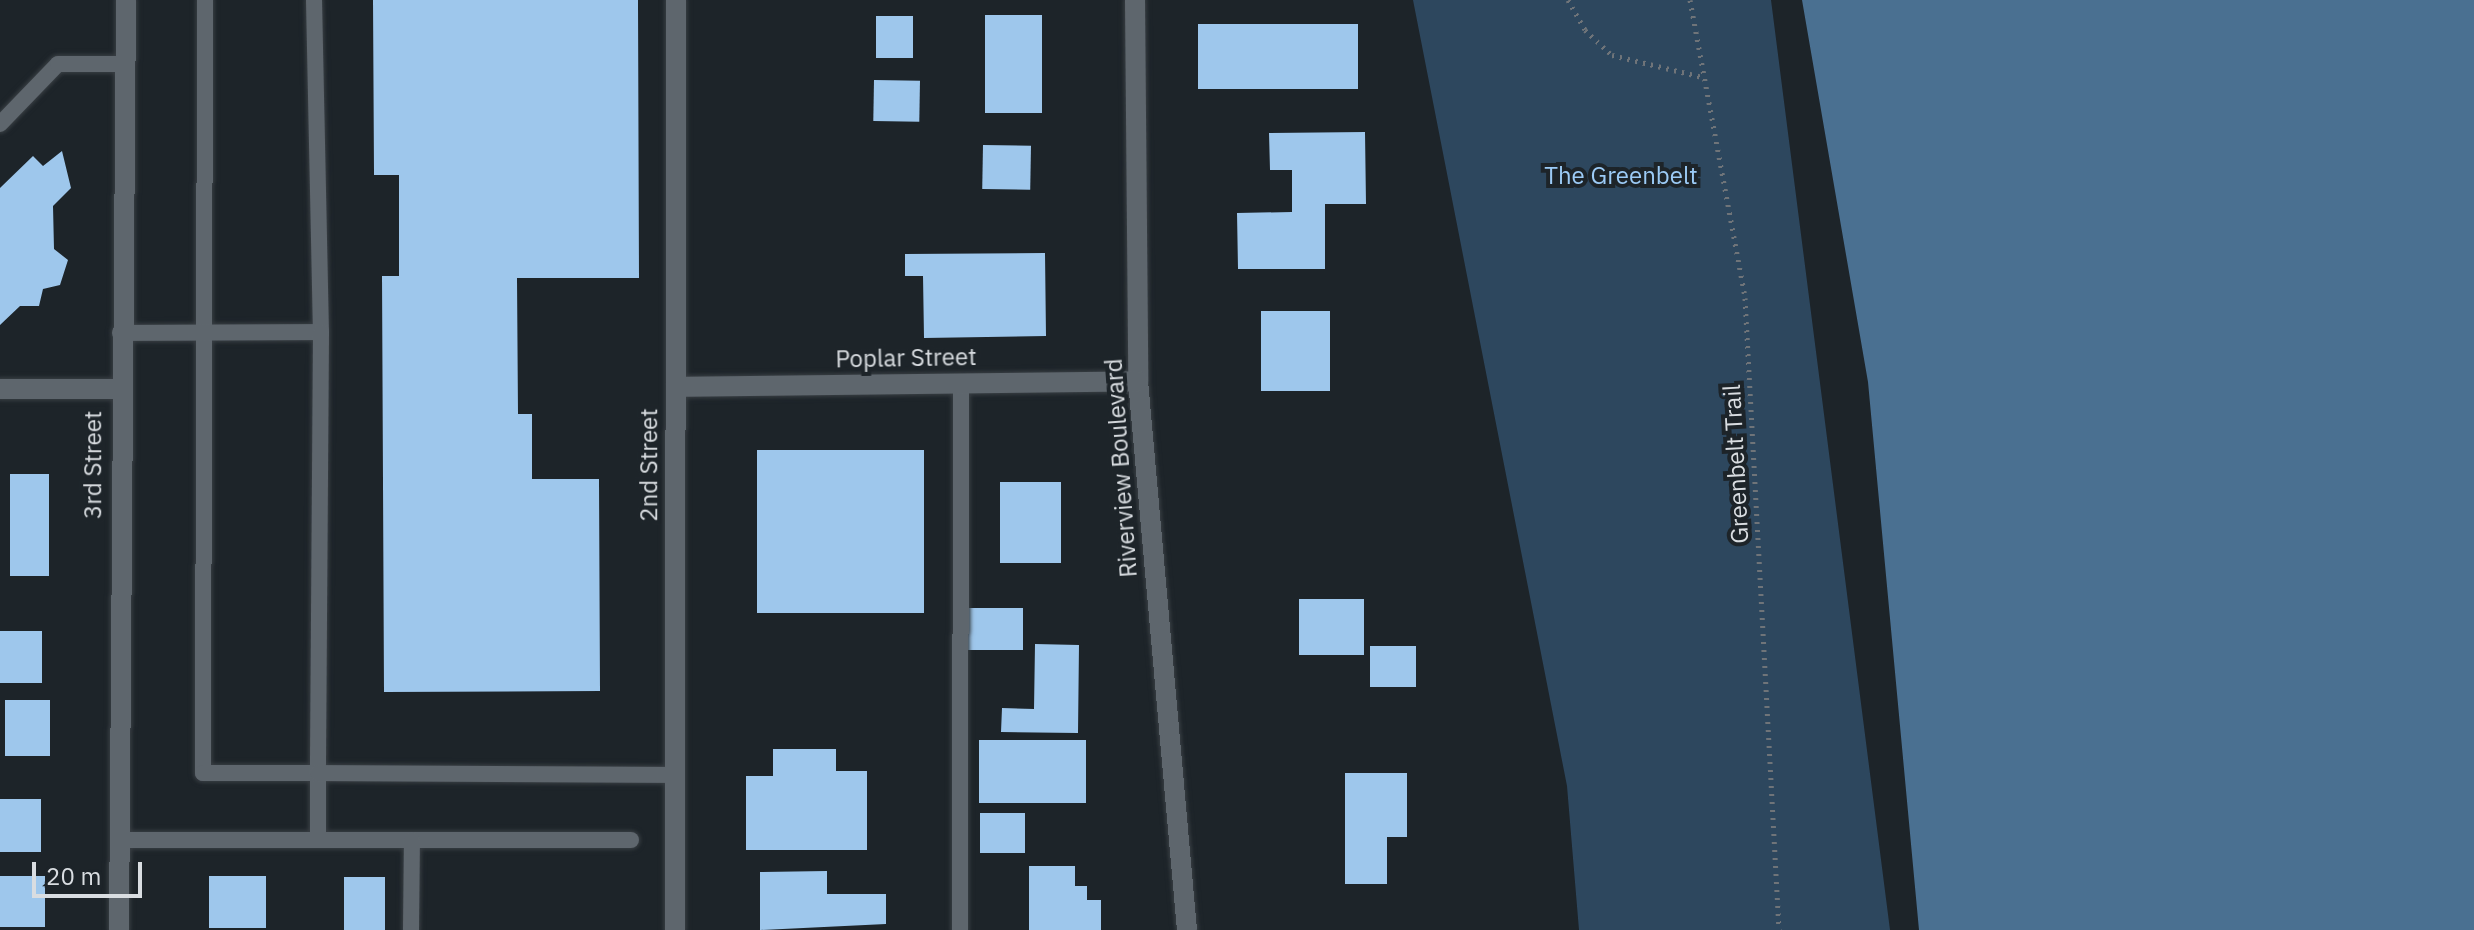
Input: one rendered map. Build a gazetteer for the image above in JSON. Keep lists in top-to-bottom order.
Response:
{
  "streets": {
    "street": [
      "Poplar Street",
      "3rd Street",
      "2nd Street",
      "Riverview Boulevard"
    ],
    "path": ["Greenbelt Trail"]
  },
  "crossings": [
    ["Poplar Street", "2nd Street"],
    ["Poplar Street", "Riverview Boulevard"]
  ],
  "parks": ["The Greenbelt"],
  "scale_bar": "20 m"
}
